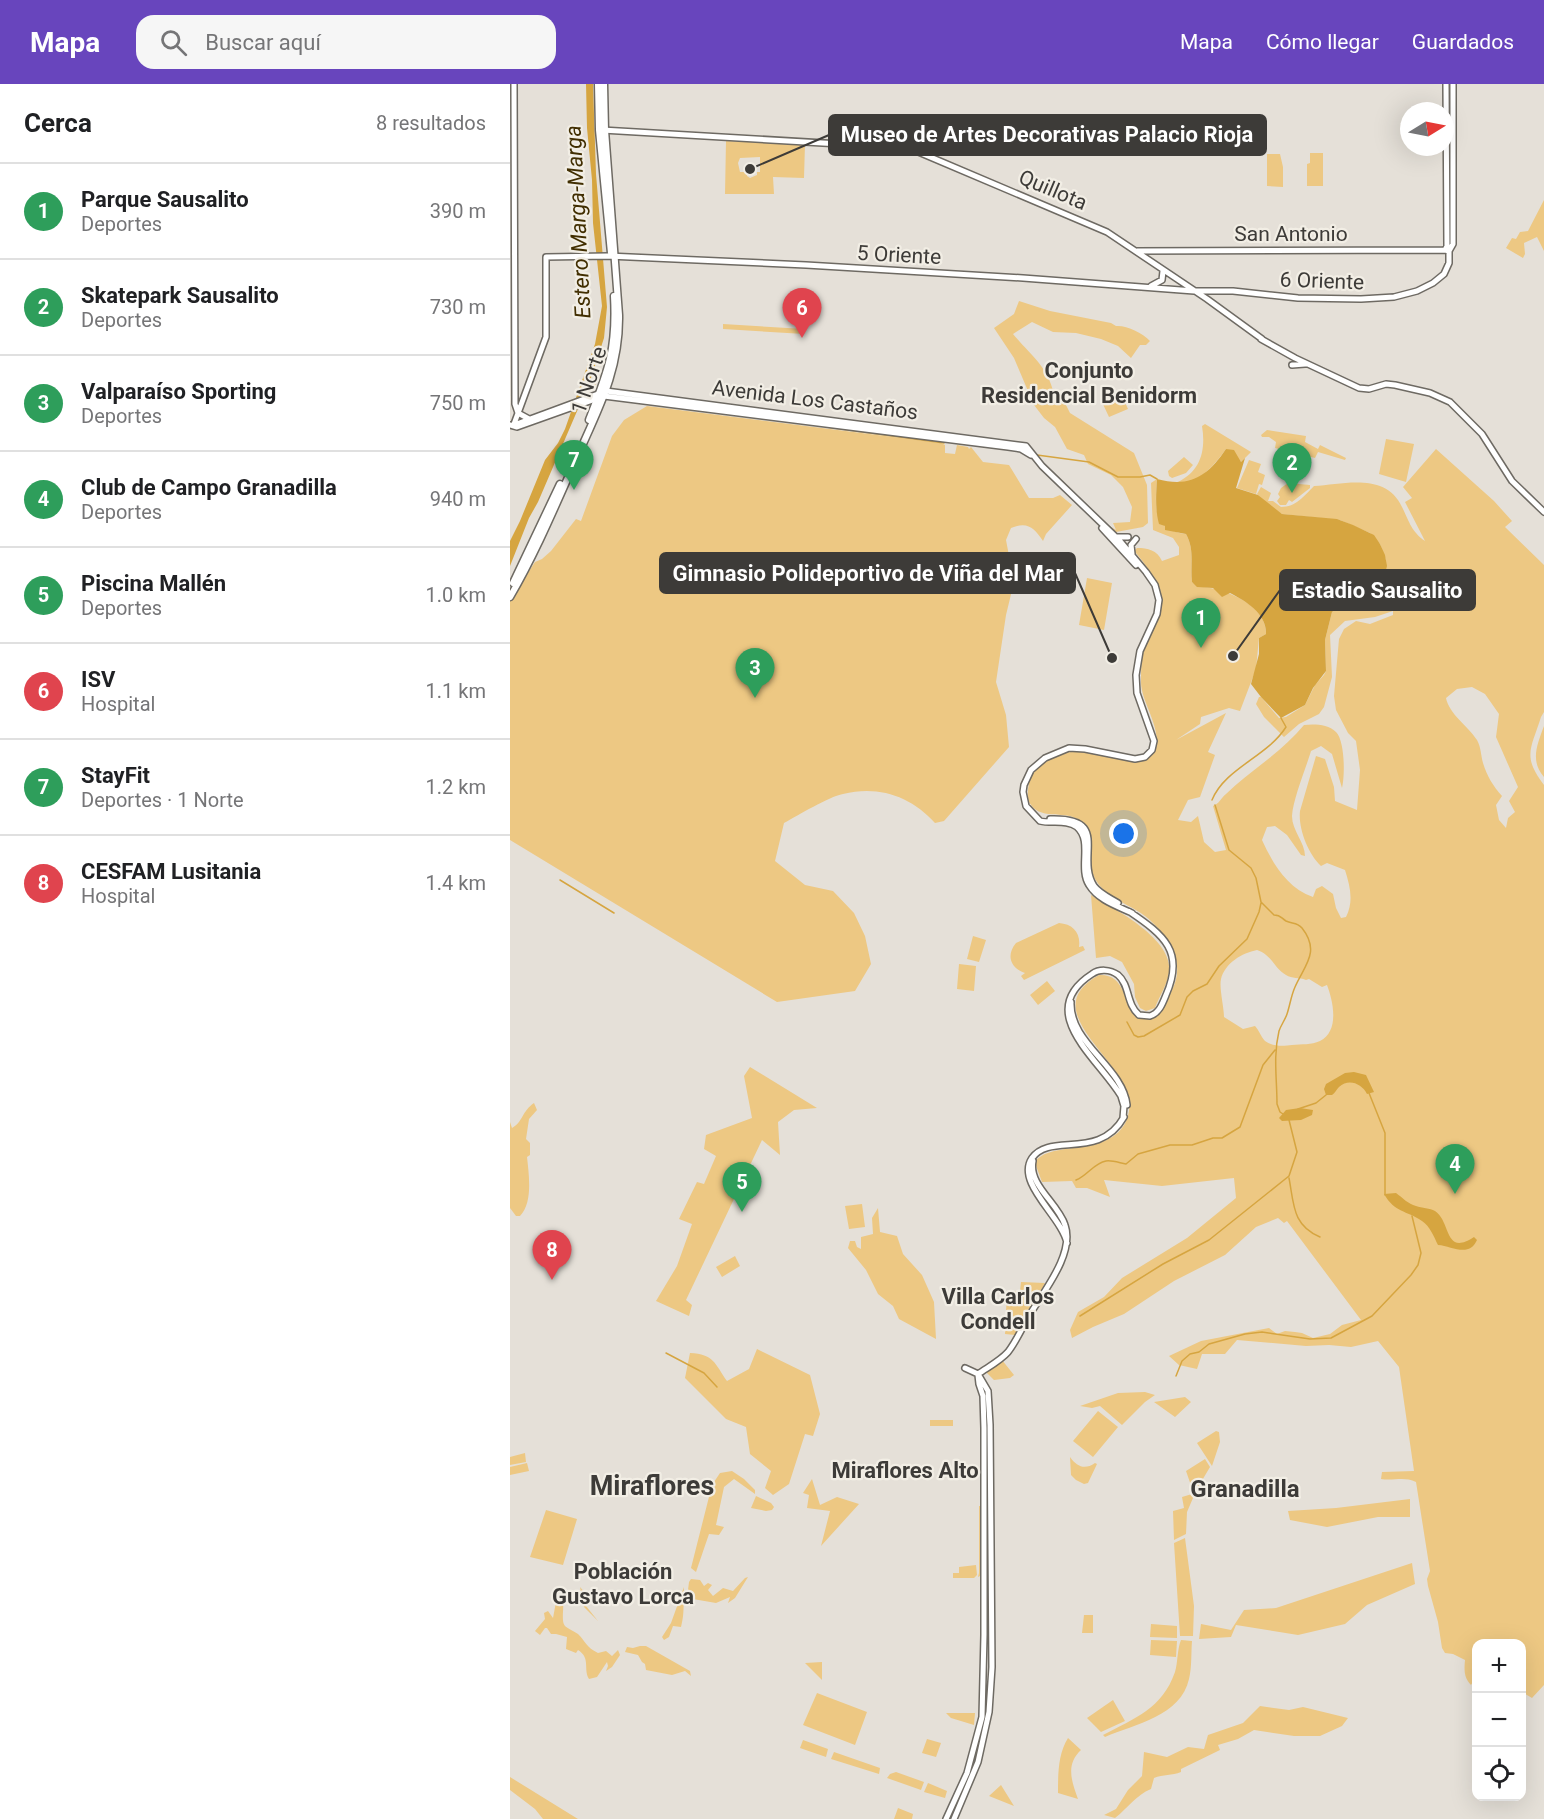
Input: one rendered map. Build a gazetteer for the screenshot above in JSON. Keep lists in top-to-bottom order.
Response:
{
  "streets": {
    "main road": [
      "Quillota",
      "San Antonio",
      "5 Oriente",
      "6 Oriente",
      "1 Norte",
      "Avenida Los Castaños"
    ]
  },
  "crossings": [
    ["Quillota", "San Antonio"],
    ["Quillota", "5 Oriente"],
    ["Quillota", "6 Oriente"],
    ["Quillota", "1 Norte"],
    ["San Antonio", "6 Oriente"],
    ["5 Oriente", "6 Oriente"],
    ["5 Oriente", "1 Norte"],
    ["1 Norte", "Avenida Los Castaños"]
  ],
  "districts": [
    "Conjunto Residencial Benidorm",
    "Villa Carlos Condell",
    "Miraflores Alto",
    "Miraflores",
    "Granadilla",
    "Población Gustavo Lorca"
  ],
  "water": ["Estero Marga-Marga"],
  "places": ["Museo de Artes Decorativas Palacio Rioja", "Estadio Sausalito", "Gimnasio Polideportivo de Viña del Mar"],
  "north": "right",
  "page": {
    "header": "Mapa",
    "search": "Buscar aquí",
    "nav": ["Mapa", "Cómo llegar", "Guardados"],
    "heading": ["Cerca", "8 resultados"],
    "list": [
      {
        "mark": "1",
        "name": "Parque Sausalito",
        "note": "Deportes",
        "value": "390 m"
      },
      {
        "mark": "2",
        "name": "Skatepark Sausalito",
        "note": "Deportes",
        "value": "730 m"
      },
      {
        "mark": "3",
        "name": "Valparaíso Sporting",
        "note": "Deportes",
        "value": "750 m"
      },
      {
        "mark": "4",
        "name": "Club de Campo Granadilla",
        "note": "Deportes",
        "value": "940 m"
      },
      {
        "mark": "5",
        "name": "Piscina Mallén",
        "note": "Deportes",
        "value": "1.0 km"
      },
      {
        "mark": "6",
        "name": "ISV",
        "note": "Hospital",
        "value": "1.1 km"
      },
      {
        "mark": "7",
        "name": "StayFit",
        "note": "Deportes · 1 Norte",
        "value": "1.2 km"
      },
      {
        "mark": "8",
        "name": "CESFAM Lusitania",
        "note": "Hospital",
        "value": "1.4 km"
      }
    ],
    "pins": [
      "6",
      "7",
      "2",
      "1",
      "3",
      "4",
      "5",
      "8"
    ],
    "map_buttons": ["+", "−"]
  }
}
